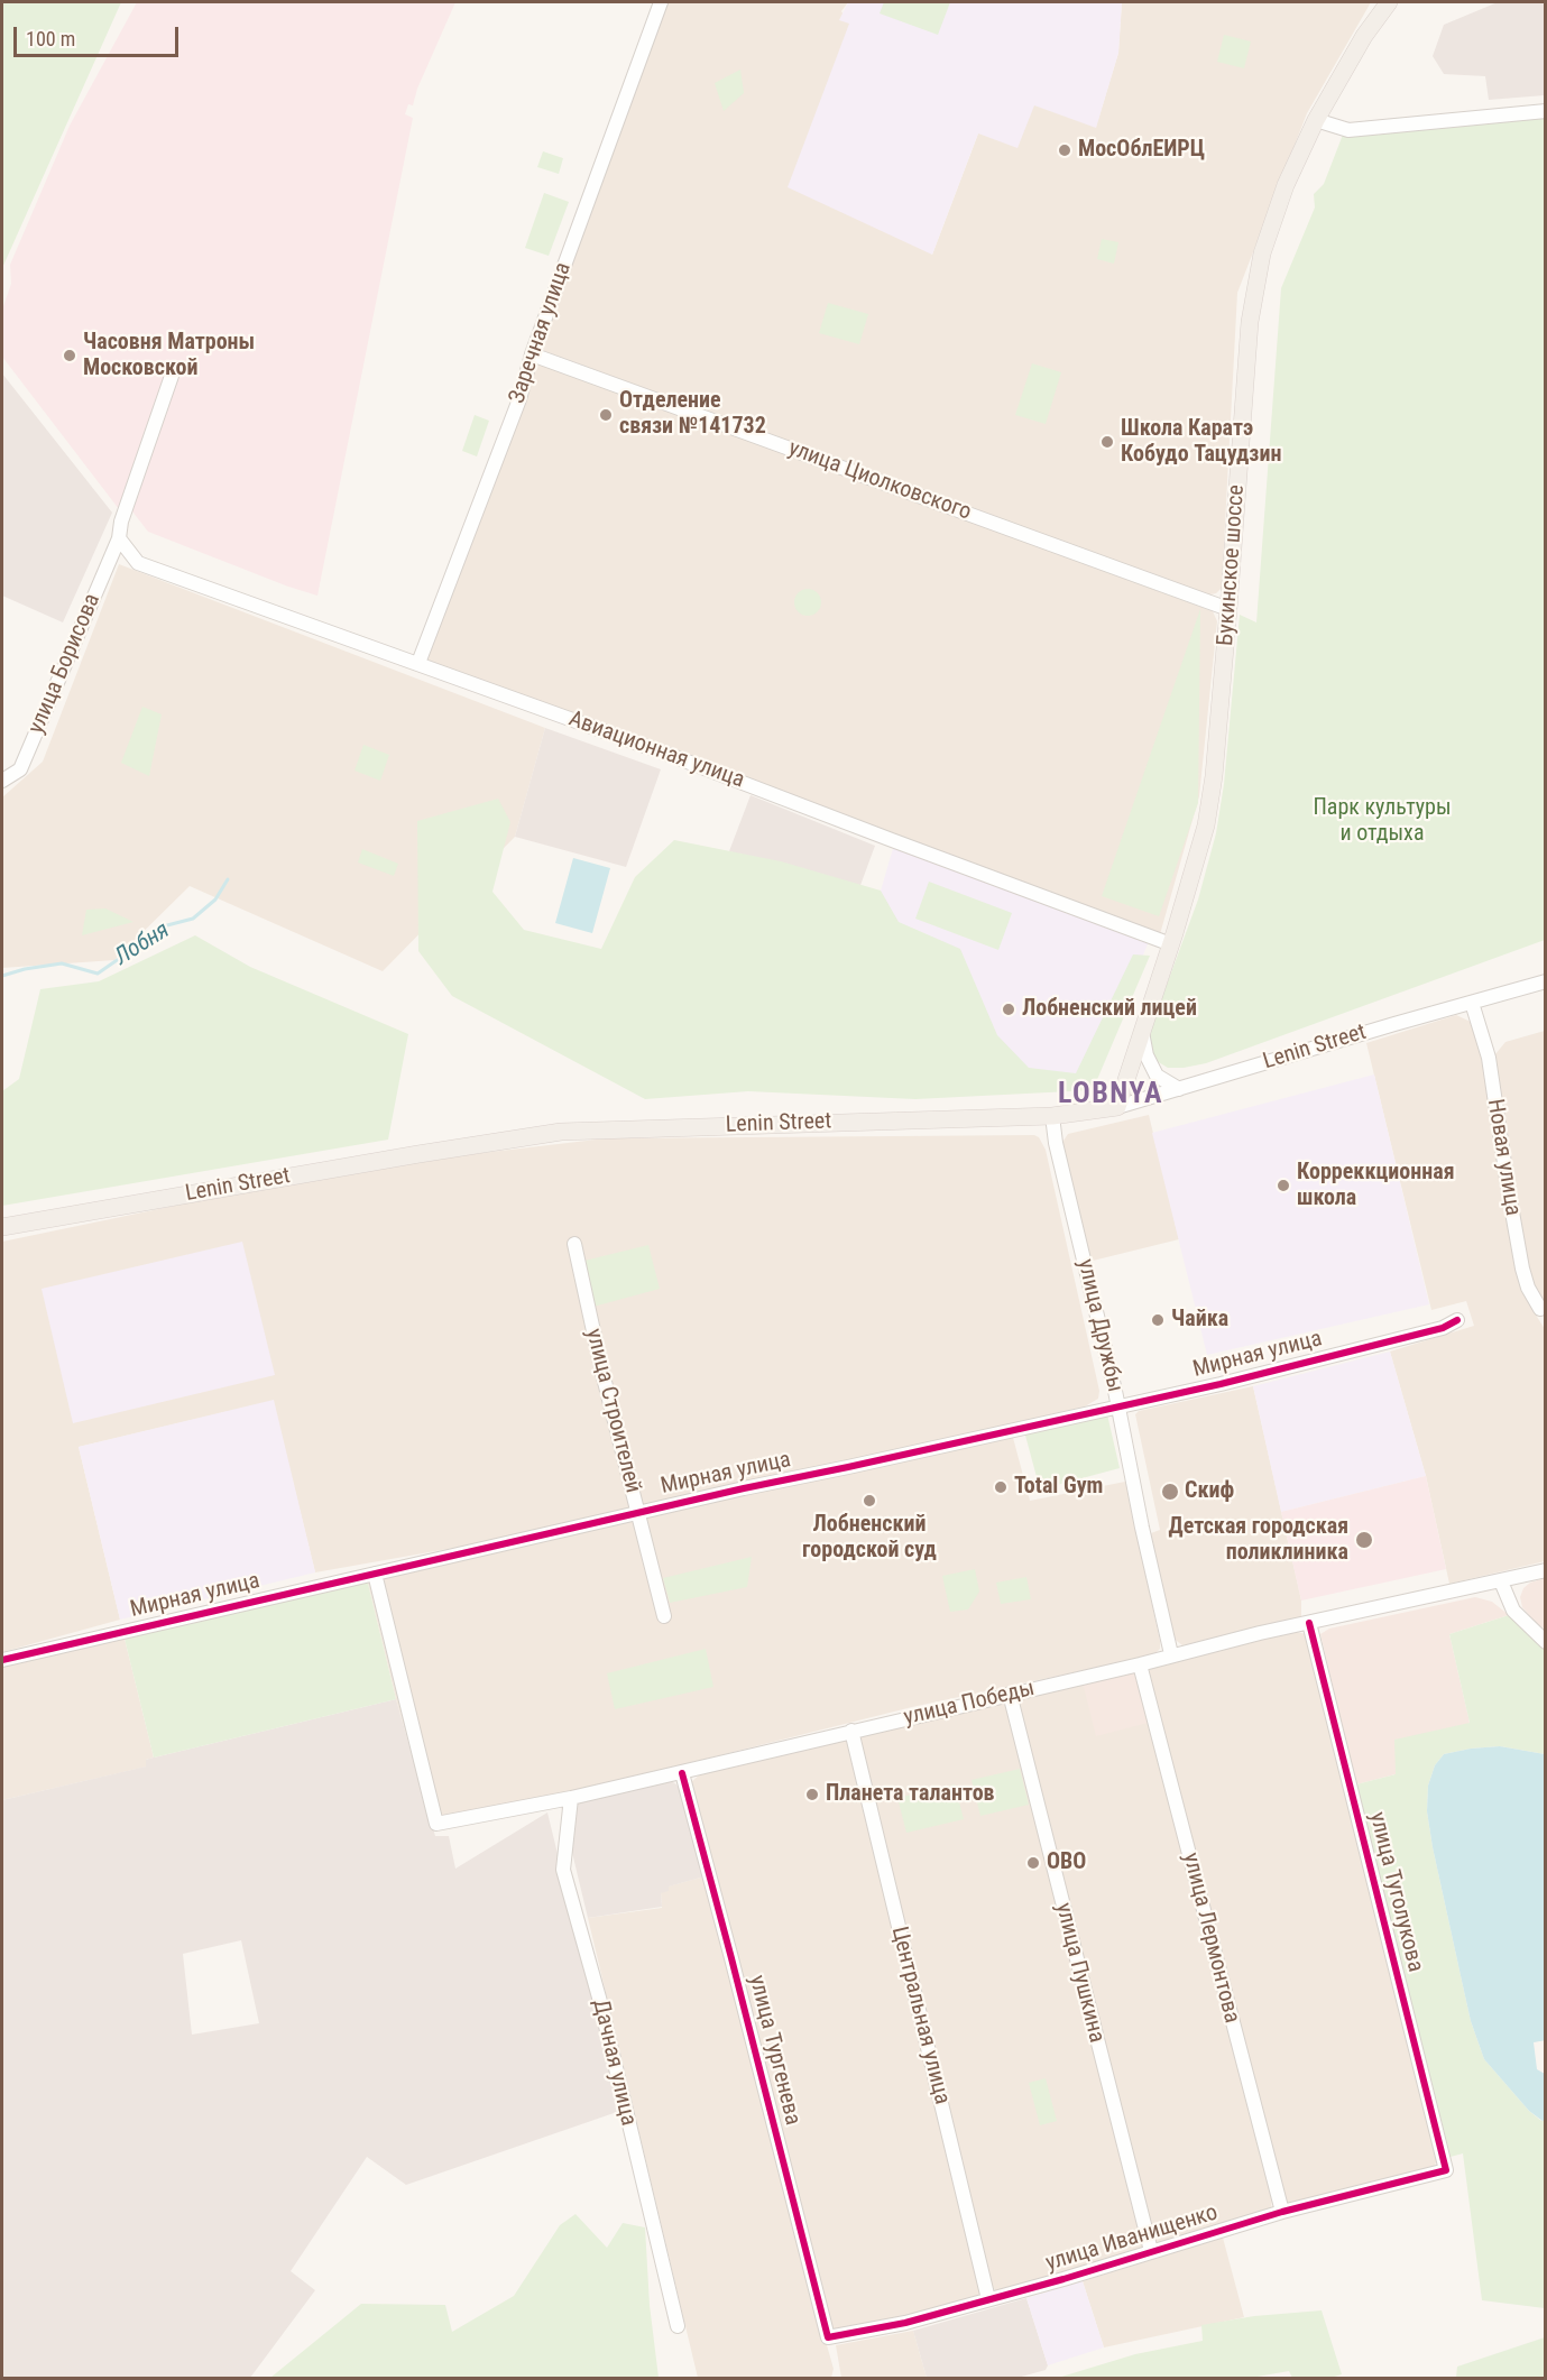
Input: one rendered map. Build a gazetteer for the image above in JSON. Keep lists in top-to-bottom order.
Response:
{
  "streets": {
    "main road": ["Букинское шоссе", "Lenin Street"],
    "street": [
      "Заречная улица",
      "улица Циолковского",
      "улица Борисова",
      "Авиационная улица",
      "Новая улица",
      "улица Дружбы",
      "Мирная улица",
      "улица Строителей",
      "улица Победы",
      "улица Туголукова",
      "улица Лермонтова",
      "улица Пушкина",
      "Центральная улица",
      "улица Тургенева",
      "Дачная улица",
      "улица Иванищенко"
    ]
  },
  "crossings": [
    ["Заречная улица", "улица Циолковского"],
    ["Заречная улица", "Авиационная улица"],
    ["улица Циолковского", "Букинское шоссе"],
    ["Букинское шоссе", "Авиационная улица"],
    ["Букинское шоссе", "Lenin Street"],
    ["улица Борисова", "Авиационная улица"],
    ["Lenin Street", "Новая улица"],
    ["Lenin Street", "улица Дружбы"],
    ["улица Дружбы", "Мирная улица"],
    ["улица Дружбы", "улица Победы"],
    ["Мирная улица", "улица Строителей"],
    ["Мирная улица", "улица Победы"],
    ["улица Победы", "улица Туголукова"],
    ["улица Победы", "улица Лермонтова"],
    ["улица Победы", "улица Пушкина"],
    ["улица Победы", "Центральная улица"],
    ["улица Победы", "улица Тургенева"],
    ["улица Победы", "Дачная улица"],
    ["улица Туголукова", "улица Иванищенко"],
    ["улица Лермонтова", "улица Иванищенко"],
    ["улица Пушкина", "улица Иванищенко"],
    ["Центральная улица", "улица Иванищенко"],
    ["улица Тургенева", "улица Иванищенко"]
  ],
  "districts": ["LOBNYA"],
  "water": ["Лобня"],
  "parks": ["Парк культуры и отдыха"],
  "places": [
    "МосОблЕИРЦ",
    "Часовня Матроны Московской",
    "Отделение связи №141732",
    "Школа Каратэ Кобудо Тацудзин",
    "Лобненский лицей",
    "Корреккционная школа",
    "Чайка",
    "Total Gym",
    "Скиф",
    "Лобненский городской суд",
    "Детская городская поликлиника",
    "Планета талантов",
    "ОВО"
  ],
  "scale_bar": "100 m"
}
